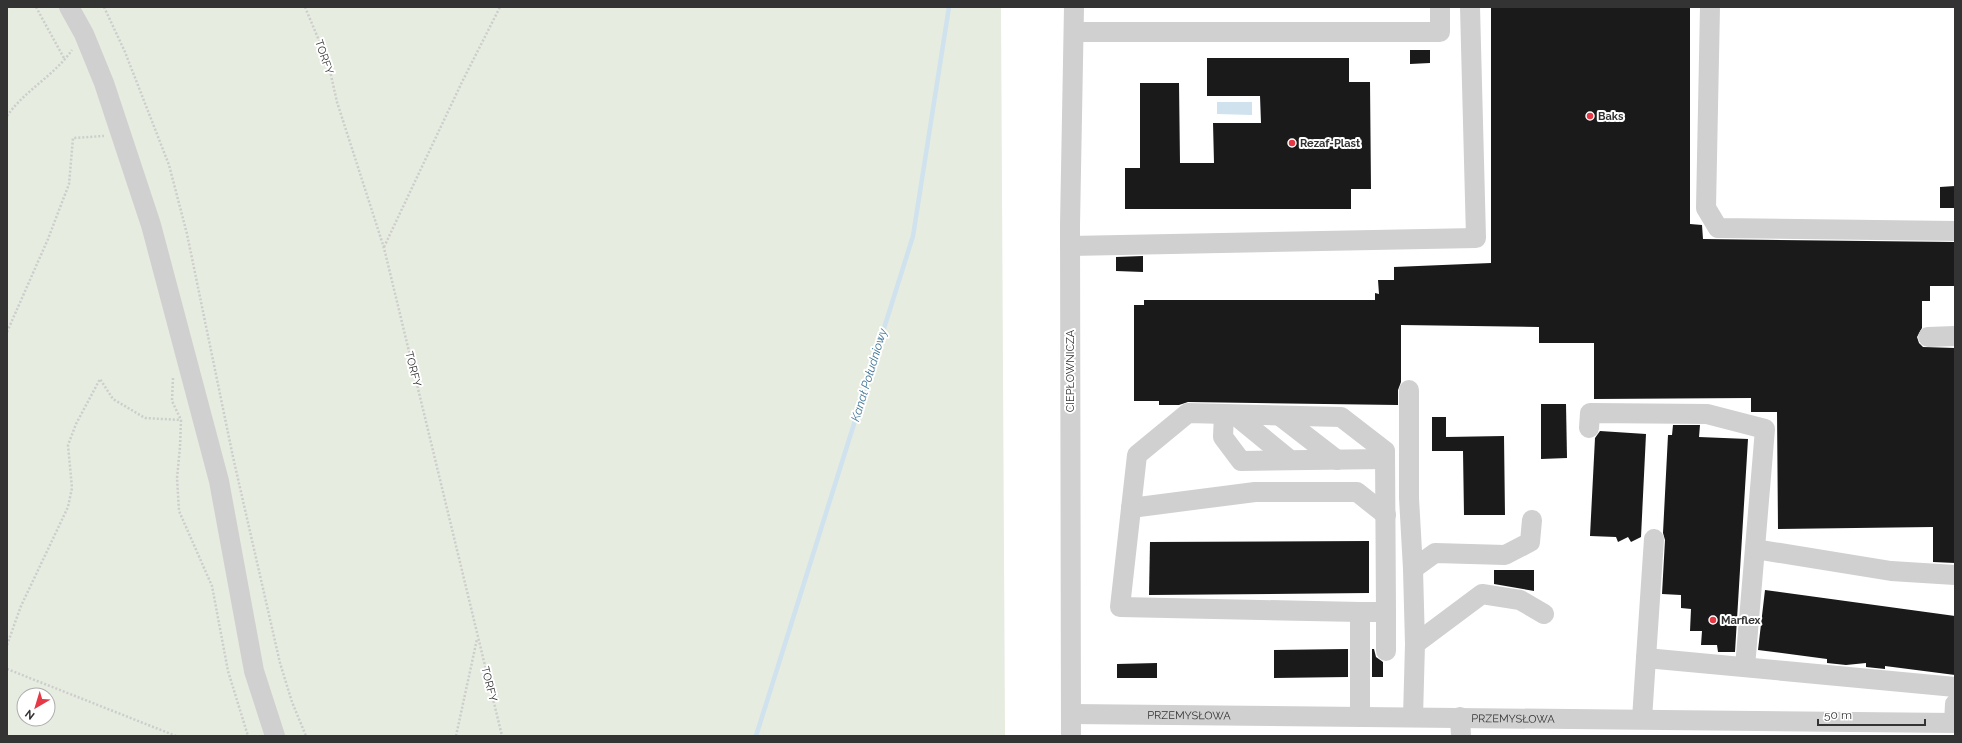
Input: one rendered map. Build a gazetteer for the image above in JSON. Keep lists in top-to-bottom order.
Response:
{
  "streets": {
    "street": ["CIEPŁOWNICZA", "PRZEMYSŁOWA"],
    "path": ["TORFY"]
  },
  "crossings": [
    ["CIEPŁOWNICZA", "PRZEMYSŁOWA"]
  ],
  "water": ["Kanał Południowy"],
  "places": ["Baks", "Rezaf-Plast", "Marflex"],
  "scale_bar": "50 m",
  "north": "bottom left"
}
